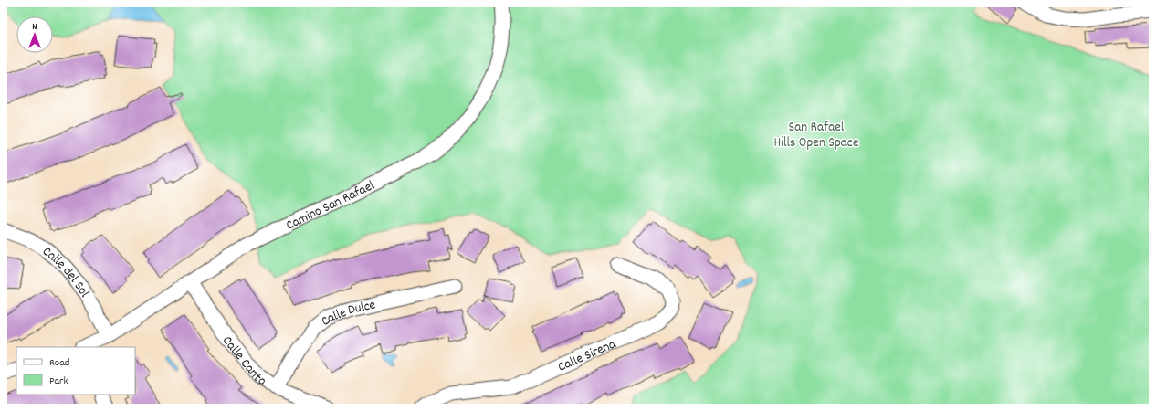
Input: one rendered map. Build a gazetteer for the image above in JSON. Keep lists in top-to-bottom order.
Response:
{
  "streets": {
    "street": [
      "Camino San Rafael",
      "Calle del Sol",
      "Calle Dulce",
      "Calle Sirena",
      "Calle Canta"
    ]
  },
  "crossings": [
    ["Camino San Rafael", "Calle del Sol"],
    ["Camino San Rafael", "Calle Canta"],
    ["Calle Dulce", "Calle Canta"]
  ],
  "parks": ["San Rafael Hills Open Space"],
  "legend": ["Road", "Park"],
  "north": "top"
}
